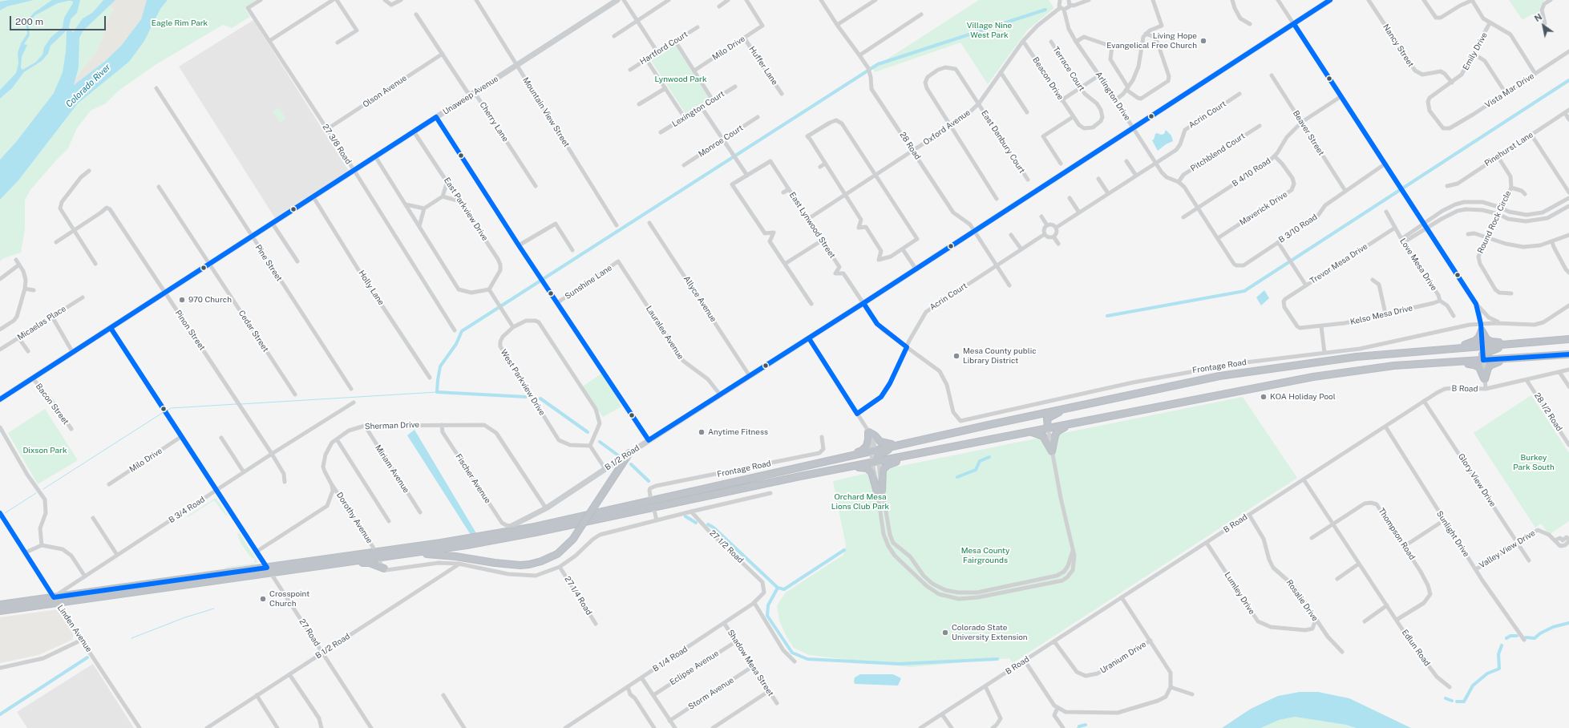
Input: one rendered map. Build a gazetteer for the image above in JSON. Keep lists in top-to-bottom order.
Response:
{
  "streets": {
    "main road": ["Unaweep Avenue", "B 1/2 Road"],
    "street": [
      "Nancy Street",
      "Hartford Court",
      "Milo Drive",
      "Emily Drive",
      "Huffer Lane",
      "Terrace Court",
      "Beacon Drive",
      "Vista Mar Drive",
      "Olson Avenue",
      "Arlington Drive",
      "Lexington Court",
      "Mountain View Street",
      "Acrin Court",
      "Cherry Lane",
      "Oxford Avenue",
      "Beaver Street",
      "Monroe Court",
      "East Danbury Court",
      "27 3/8 Road",
      "28 Road",
      "Pinehurst Lane",
      "Pitchblend Court",
      "B 4/10 Road",
      "Maverick Drive",
      "East Parkview Drive",
      "Round Rock Circle",
      "East Lynwood Street",
      "B 3/10 Road",
      "Pine Street",
      "Trevor Mesa Drive",
      "Love Mesa Drive",
      "Sunshine Lane",
      "Holly Lane",
      "Allyce Avenue",
      "Kelso Mesa Drive",
      "Micaelas Place",
      "Pinon Street",
      "Cedar Street",
      "Lauralee Avenue",
      "Frontage Road",
      "West Parkview Drive",
      "B Road",
      "Bacon Street",
      "28 1/2 Road",
      "Sherman Drive",
      "Miriam Avenue",
      "Fischer Avenue",
      "Glory View Drive",
      "B 3/4 Road",
      "Dorothy Avenue",
      "Thompson Road",
      "Sunlight Drive",
      "27 1/2 Road",
      "Valley View Drive",
      "Lumley Drive",
      "27 1/4 Road",
      "Rosalie Drive",
      "Linden Avenue",
      "27 Road",
      "Edlun Road",
      "Uranium Drive",
      "B 1/4 Road",
      "Shadow Mesa Street",
      "Eclipse Avenue",
      "Storm Avenue"
    ]
  },
  "crossings": [
    ["Nancy Street", "Emily Drive"],
    ["Milo Drive", "Huffer Lane"],
    ["Milo Drive", "27 Road"],
    ["Emily Drive", "Vista Mar Drive"],
    ["Terrace Court", "Beacon Drive"],
    ["Beacon Drive", "Oxford Avenue"],
    ["Olson Avenue", "Cherry Lane"],
    ["Olson Avenue", "27 3/8 Road"],
    ["Unaweep Avenue", "Mountain View Street"],
    ["Unaweep Avenue", "Cherry Lane"],
    ["Unaweep Avenue", "27 3/8 Road"],
    ["Unaweep Avenue", "East Parkview Drive"],
    ["Unaweep Avenue", "Pine Street"],
    ["Unaweep Avenue", "Holly Lane"],
    ["Unaweep Avenue", "Pinon Street"],
    ["Unaweep Avenue", "Cedar Street"],
    ["Unaweep Avenue", "Bacon Street"],
    ["Unaweep Avenue", "27 Road"],
    ["Arlington Drive", "Acrin Court"],
    ["Arlington Drive", "Pitchblend Court"],
    ["Arlington Drive", "B 4/10 Road"],
    ["Arlington Drive", "Maverick Drive"],
    ["Arlington Drive", "B 3/10 Road"],
    ["Arlington Drive", "B 1/2 Road"],
    ["Acrin Court", "28 Road"],
    ["Acrin Court", "Frontage Road"],
    ["Oxford Avenue", "East Danbury Court"],
    ["Oxford Avenue", "28 Road"],
    ["Oxford Avenue", "East Lynwood Street"],
    ["Beaver Street", "B 4/10 Road"],
    ["Beaver Street", "B 3/10 Road"],
    ["28 Road", "B 1/2 Road"],
    ["Pinehurst Lane", "Round Rock Circle"],
    ["B 4/10 Road", "Maverick Drive"],
    ["East Lynwood Street", "B 1/2 Road"],
    ["Trevor Mesa Drive", "Love Mesa Drive"],
    ["Trevor Mesa Drive", "Kelso Mesa Drive"],
    ["Love Mesa Drive", "Kelso Mesa Drive"],
    ["Sunshine Lane", "Lauralee Avenue"],
    ["Allyce Avenue", "B 1/2 Road"],
    ["Pinon Street", "B 3/4 Road"],
    ["Lauralee Avenue", "B 1/2 Road"],
    ["B Road", "28 1/2 Road"],
    ["B Road", "Glory View Drive"],
    ["B Road", "Sunlight Drive"],
    ["B Road", "Lumley Drive"],
    ["B Road", "Rosalie Drive"],
    ["B Road", "Edlun Road"],
    ["B Road", "Uranium Drive"],
    ["Sherman Drive", "B 1/2 Road"],
    ["Sherman Drive", "Miriam Avenue"],
    ["Sherman Drive", "Fischer Avenue"],
    ["Sherman Drive", "Dorothy Avenue"],
    ["B 1/2 Road", "Fischer Avenue"],
    ["B 1/2 Road", "27 Road"],
    ["Glory View Drive", "Valley View Drive"],
    ["B 3/4 Road", "Linden Avenue"],
    ["B 3/4 Road", "27 Road"],
    ["Thompson Road", "Edlun Road"],
    ["Sunlight Drive", "Valley View Drive"],
    ["27 1/2 Road", "B 1/4 Road"],
    ["Lumley Drive", "Rosalie Drive"],
    ["B 1/4 Road", "Shadow Mesa Street"],
    ["Shadow Mesa Street", "Eclipse Avenue"],
    ["Shadow Mesa Street", "Storm Avenue"]
  ],
  "water": ["Colorado River"],
  "parks": [
    "Eagle Rim Park",
    "Village Nine West Park",
    "Lynwood Park",
    "Dixson Park",
    "Burkey Park South",
    "Orchard Mesa Lions Club Park",
    "Mesa County Fairgrounds"
  ],
  "places": [
    "Living Hope Evangelical Free Church",
    "970 Church",
    "Mesa County public Library District",
    "KOA Holiday Pool",
    "Anytime Fitness",
    "Crosspoint Church",
    "Colorado State University Extension"
  ],
  "scale_bar": "200 m",
  "north": "top left"
}
